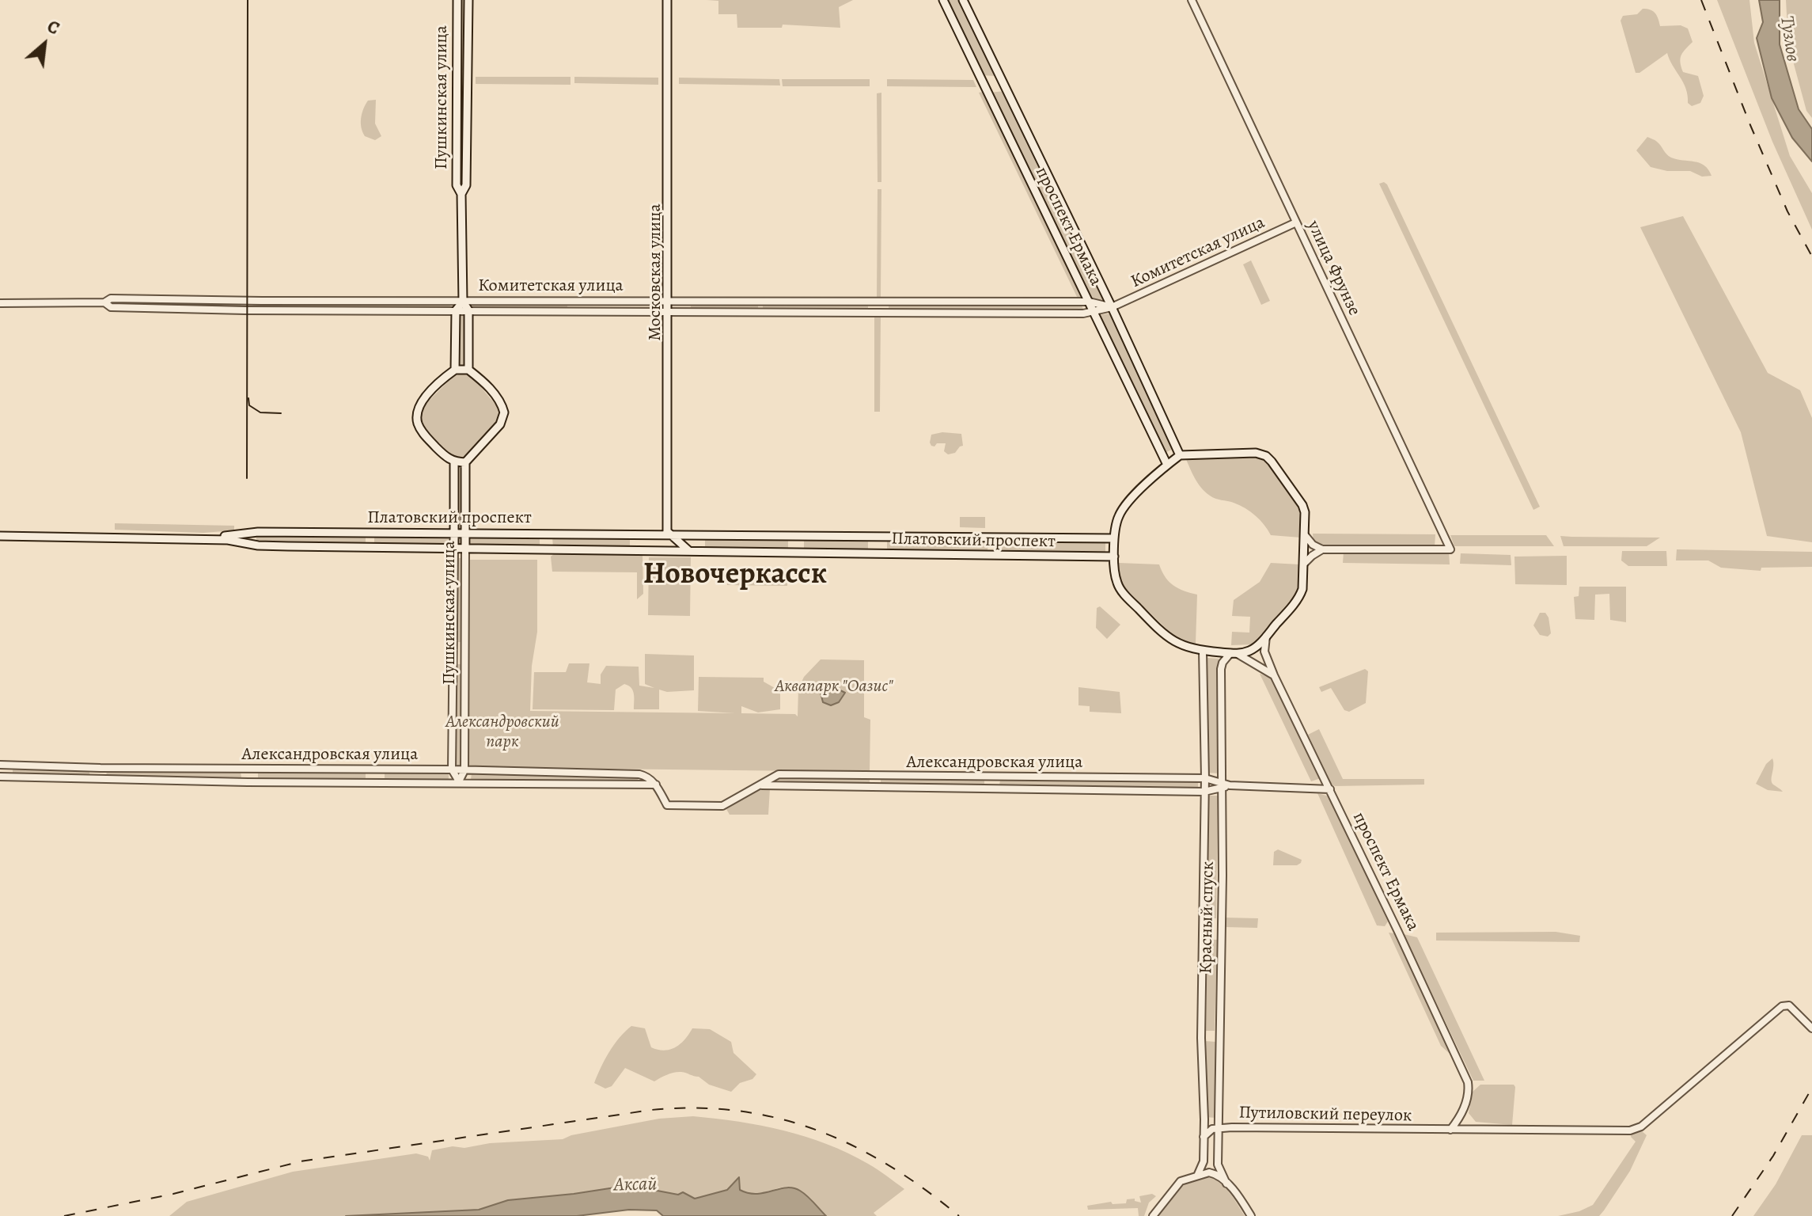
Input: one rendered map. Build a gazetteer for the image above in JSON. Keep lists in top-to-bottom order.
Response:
{
  "streets": {
    "main road": [
      "Пушкинская улица",
      "проспект Ермака",
      "Московская улица",
      "Платовский проспект"
    ],
    "street": [
      "Комитетская улица",
      "улица Фрунзе",
      "Александровская улица",
      "Красный спуск",
      "Путиловский переулок"
    ]
  },
  "crossings": [
    ["Пушкинская улица", "Комитетская улица"],
    ["Пушкинская улица", "Платовский проспект"],
    ["Пушкинская улица", "Александровская улица"],
    ["проспект Ермака", "Комитетская улица"],
    ["проспект Ермака", "Платовский проспект"],
    ["проспект Ермака", "Александровская улица"],
    ["проспект Ермака", "Красный спуск"],
    ["Комитетская улица", "улица Фрунзе"],
    ["Комитетская улица", "Московская улица"],
    ["Московская улица", "Платовский проспект"],
    ["Платовский проспект", "Красный спуск"],
    ["Александровская улица", "Красный спуск"],
    ["Красный спуск", "Путиловский переулок"]
  ],
  "districts": ["Новочеркасск"],
  "water": ["Тузлов", "Аксай"],
  "parks": ["Аквапарк \"Оазис\"", "Александровский парк"],
  "north": "top right"
}
